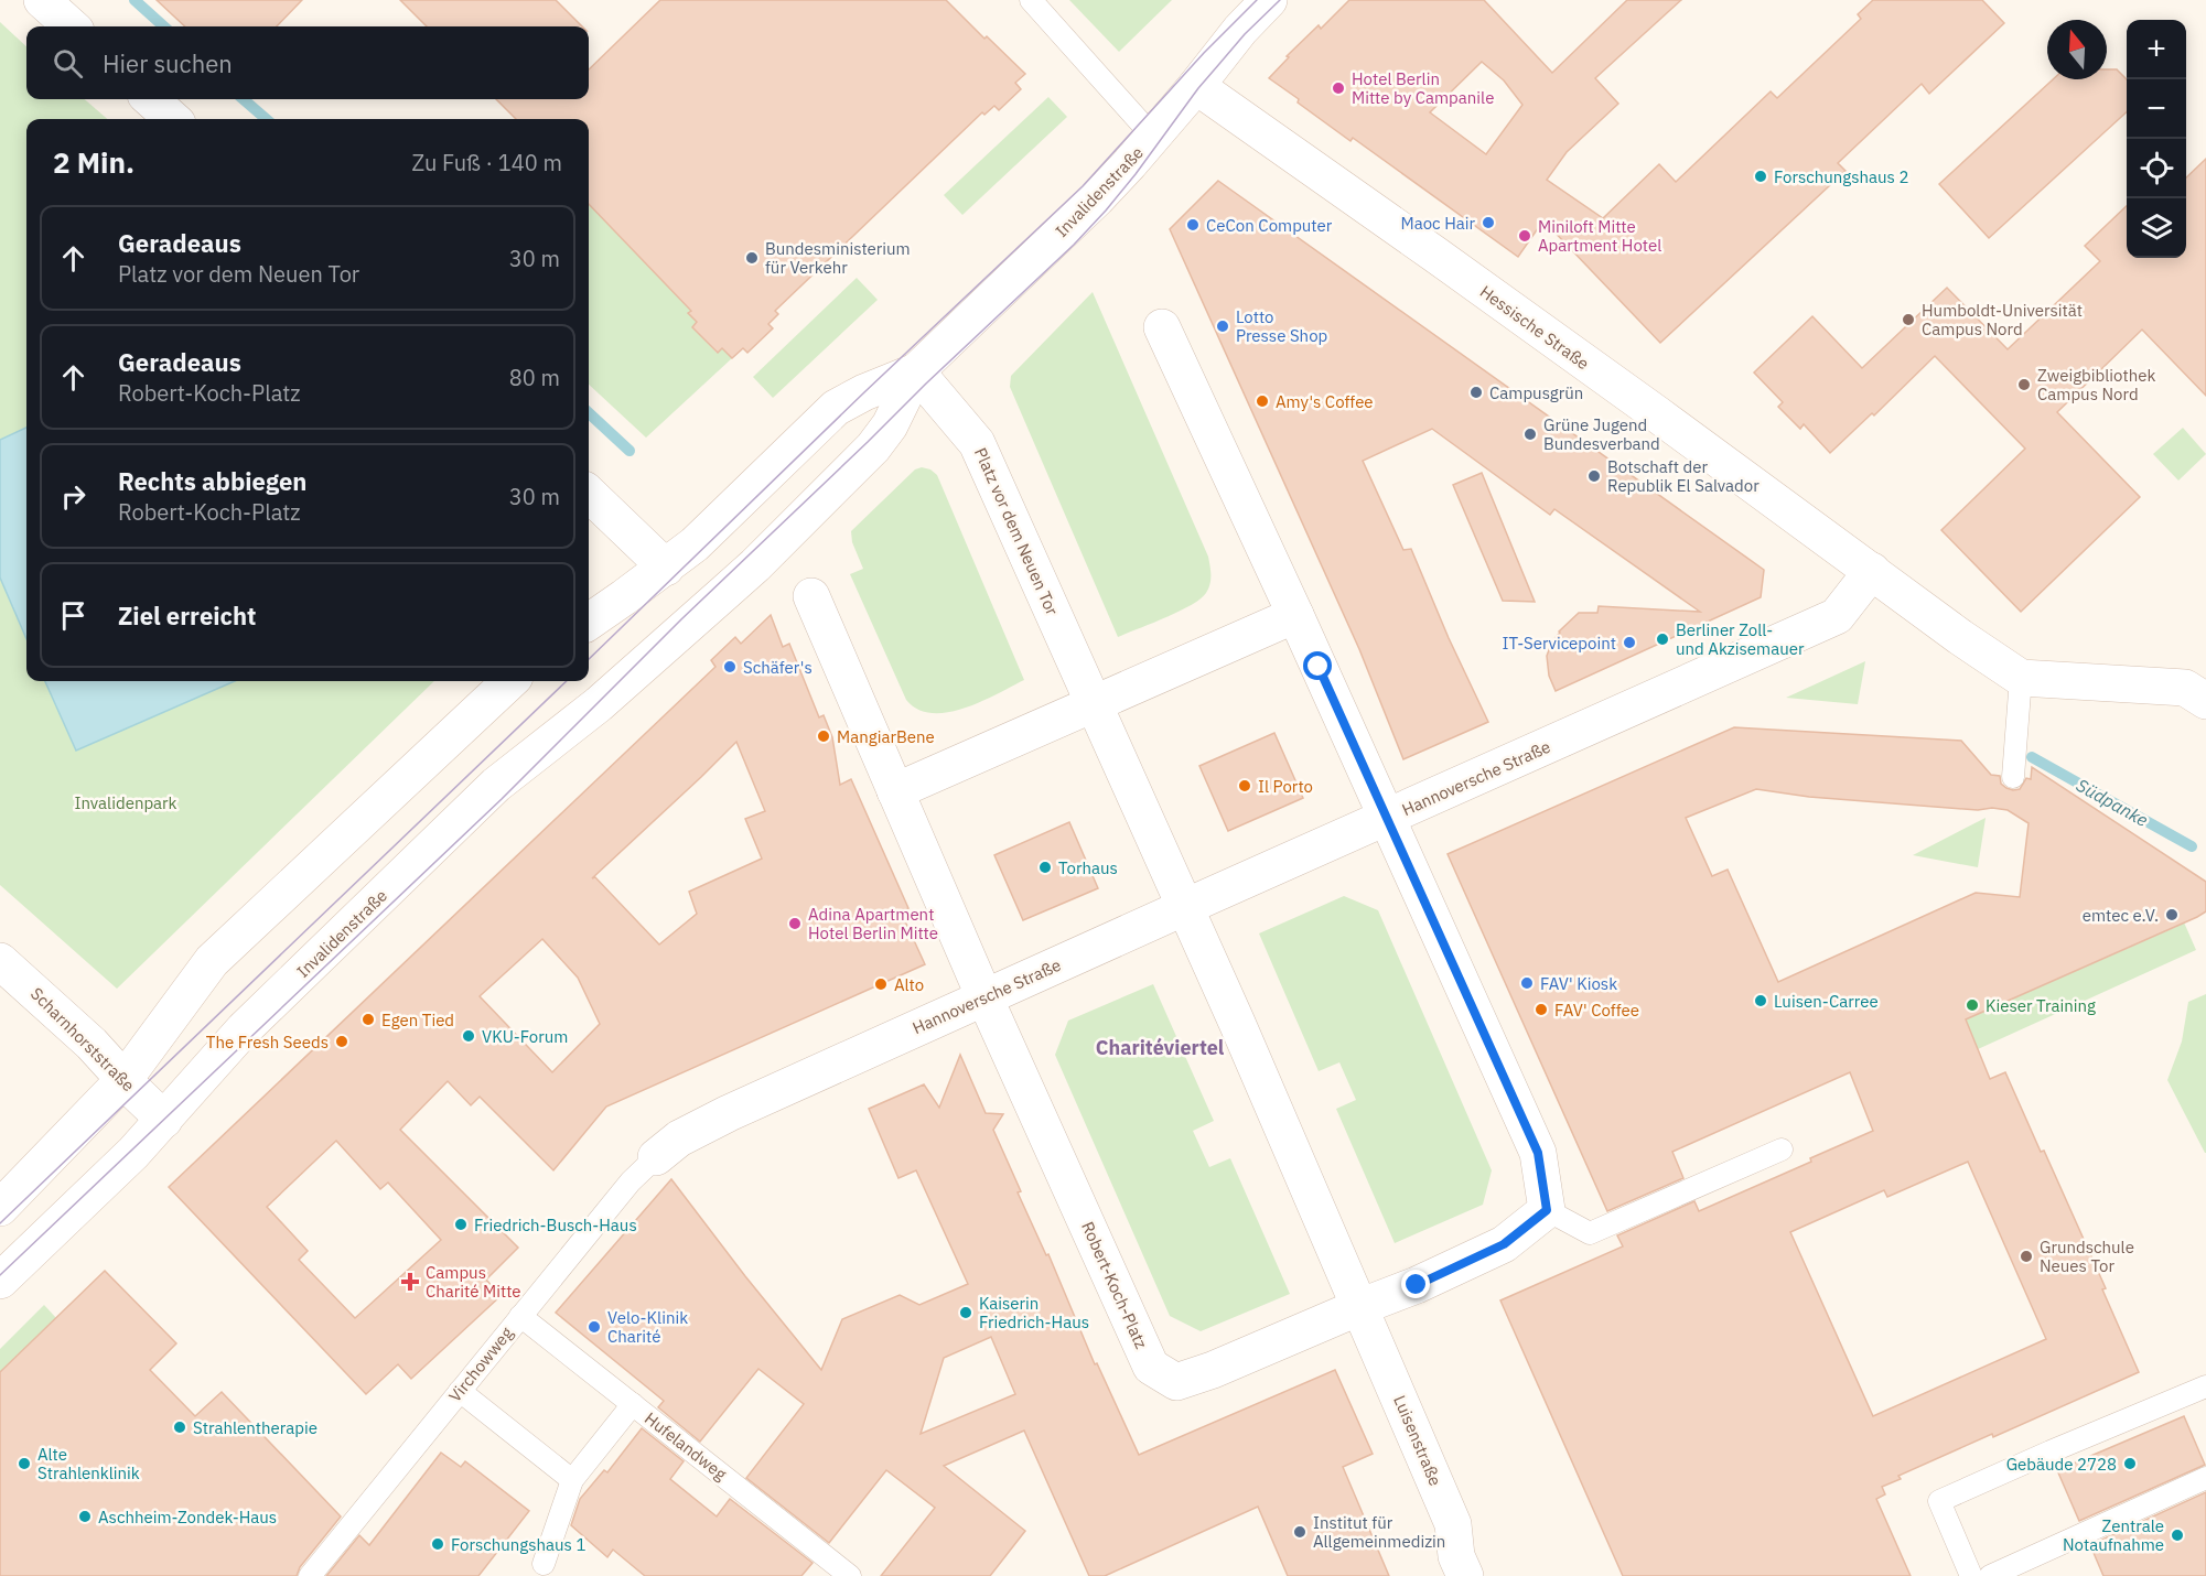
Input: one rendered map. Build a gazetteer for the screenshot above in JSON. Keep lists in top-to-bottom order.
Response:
{
  "streets": {
    "street": [
      "Invalidenstraße",
      "Hessische Straße",
      "Platz vor dem Neuen Tor",
      "Hannoversche Straße",
      "Scharnhorststraße",
      "Robert-Koch-Platz",
      "Luisenstraße"
    ],
    "lane": ["Virchowweg", "Hufelandweg"]
  },
  "crossings": [
    ["Invalidenstraße", "Hessische Straße"],
    ["Invalidenstraße", "Platz vor dem Neuen Tor"],
    ["Invalidenstraße", "Scharnhorststraße"],
    ["Hessische Straße", "Hannoversche Straße"],
    ["Platz vor dem Neuen Tor", "Hannoversche Straße"],
    ["Hannoversche Straße", "Robert-Koch-Platz"],
    ["Hannoversche Straße", "Virchowweg"],
    ["Robert-Koch-Platz", "Luisenstraße"],
    ["Virchowweg", "Hufelandweg"]
  ],
  "districts": ["Charitéviertel"],
  "water": ["Südpanke"],
  "parks": ["Invalidenpark"],
  "places": {
    "other": [
      "Hotel Berlin Mitte by Campanile",
      "Forschungshaus 2",
      "Maoc Hair",
      "CeCon Computer",
      "Miniloft Mitte Apartment Hotel",
      "Bundesministerium für Verkehr",
      "Humboldt-Universität Campus Nord",
      "Lotto Presse Shop",
      "Zweigbibliothek Campus Nord",
      "Campusgrün",
      "Amy's Coffee",
      "Grüne Jugend Bundesverband",
      "Botschaft der Republik El Salvador",
      "Berliner Zoll- und Akzisemauer",
      "IT-Servicepoint",
      "Schäfer's",
      "MangiarBene",
      "Il Porto",
      "Torhaus",
      "emtec e.V.",
      "Adina Apartment Hotel Berlin Mitte",
      "FAV' Kiosk",
      "Alto",
      "Luisen-Carree",
      "Kieser Training",
      "FAV' Coffee",
      "Egen Tied",
      "VKU-Forum",
      "The Fresh Seeds",
      "Friedrich-Busch-Haus",
      "Grundschule Neues Tor",
      "Kaiserin Friedrich-Haus",
      "Velo-Klinik Charité",
      "Strahlentherapie",
      "Alte Strahlenklinik",
      "Gebäude 2728",
      "Aschheim-Zondek-Haus",
      "Institut für Allgemeinmedizin",
      "Zentrale Notaufnahme",
      "Forschungshaus 1"
    ],
    "health": ["Campus Charité Mitte"]
  },
  "north": "top",
  "page": {
    "map_buttons": ["+", "−"],
    "search": "Hier suchen",
    "heading": ["2 Min.", "Zu Fuß · 140 m"],
    "list": [
      ["Geradeaus", "Platz vor dem Neuen Tor", "30 m"],
      ["Geradeaus", "Robert-Koch-Platz", "80 m"],
      ["Rechts abbiegen", "Robert-Koch-Platz", "30 m"],
      "Ziel erreicht"
    ]
  }
}
